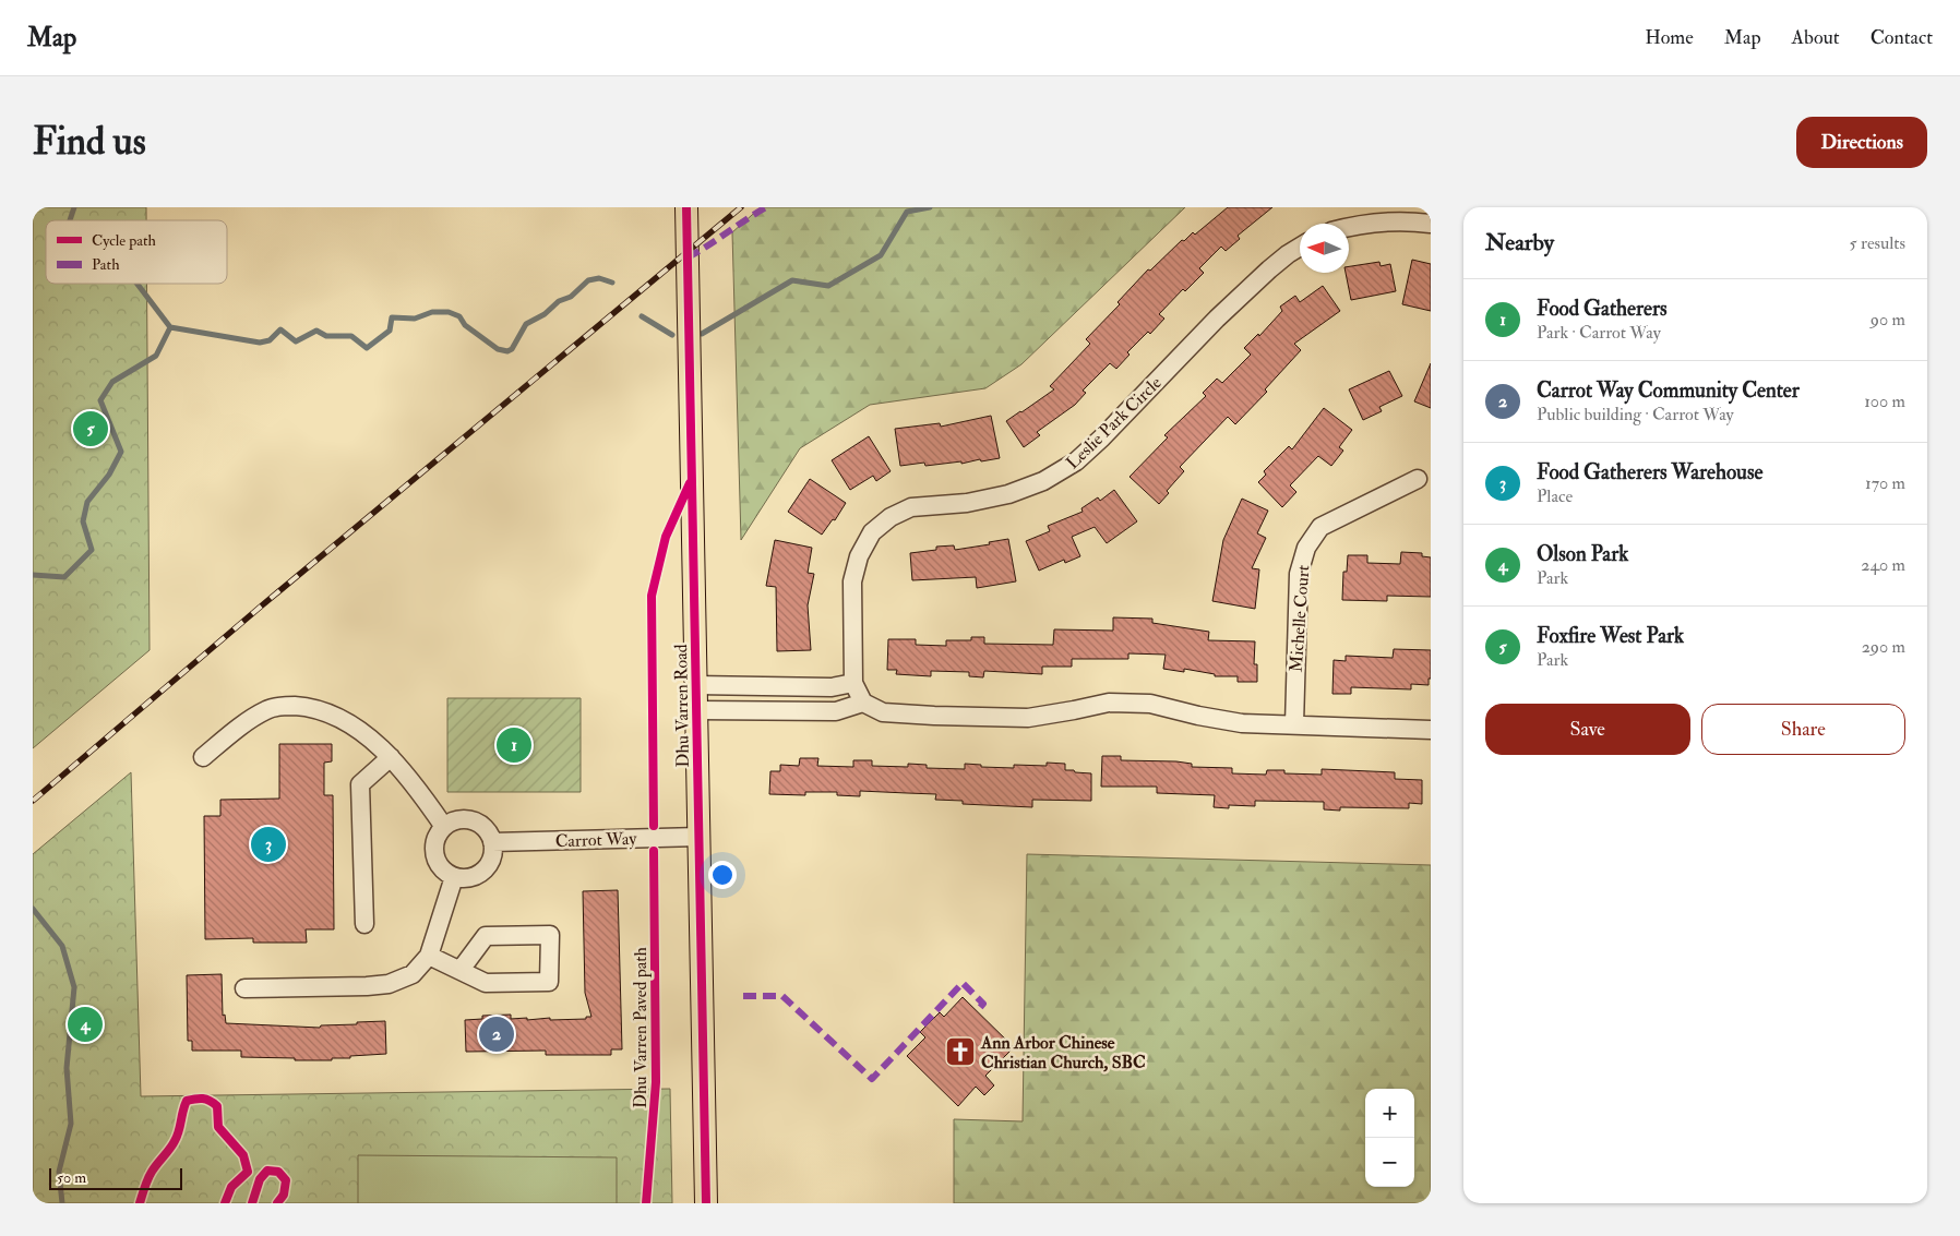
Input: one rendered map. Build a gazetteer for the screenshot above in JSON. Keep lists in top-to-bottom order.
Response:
{
  "streets": {
    "main road": ["Dhu Varren Road"],
    "street": ["Leslie Park Circle", "Michelle Court", "Carrot Way"],
    "cycle path": ["Dhu Varren Paved path"]
  },
  "crossings": [
    ["Dhu Varren Road", "Carrot Way"]
  ],
  "places": {
    "church": ["Ann Arbor Chinese Christian Church, SBC"]
  },
  "legend": ["Cycle path", "Path"],
  "scale_bar": "50 m",
  "north": "left",
  "page": {
    "header": "Map",
    "nav": [
      "Home",
      "Map",
      "About",
      "Contact"
    ],
    "buttons": [
      "Directions",
      ["Save", "Share"]
    ],
    "title": "Find us",
    "heading": ["Nearby", "5 results"],
    "list": [
      {
        "mark": "1",
        "name": "Food Gatherers",
        "note": "Park · Carrot Way",
        "value": "90 m"
      },
      {
        "mark": "2",
        "name": "Carrot Way Community Center",
        "note": "Public building · Carrot Way",
        "value": "100 m"
      },
      {
        "mark": "3",
        "name": "Food Gatherers Warehouse",
        "note": "Place",
        "value": "170 m"
      },
      {
        "mark": "4",
        "name": "Olson Park",
        "note": "Park",
        "value": "240 m"
      },
      {
        "mark": "5",
        "name": "Foxfire West Park",
        "note": "Park",
        "value": "290 m"
      }
    ],
    "pins": [
      "5",
      "1",
      "3",
      "4",
      "2"
    ],
    "map_buttons": ["+", "−"],
    "scale": "50 m"
  }
}
